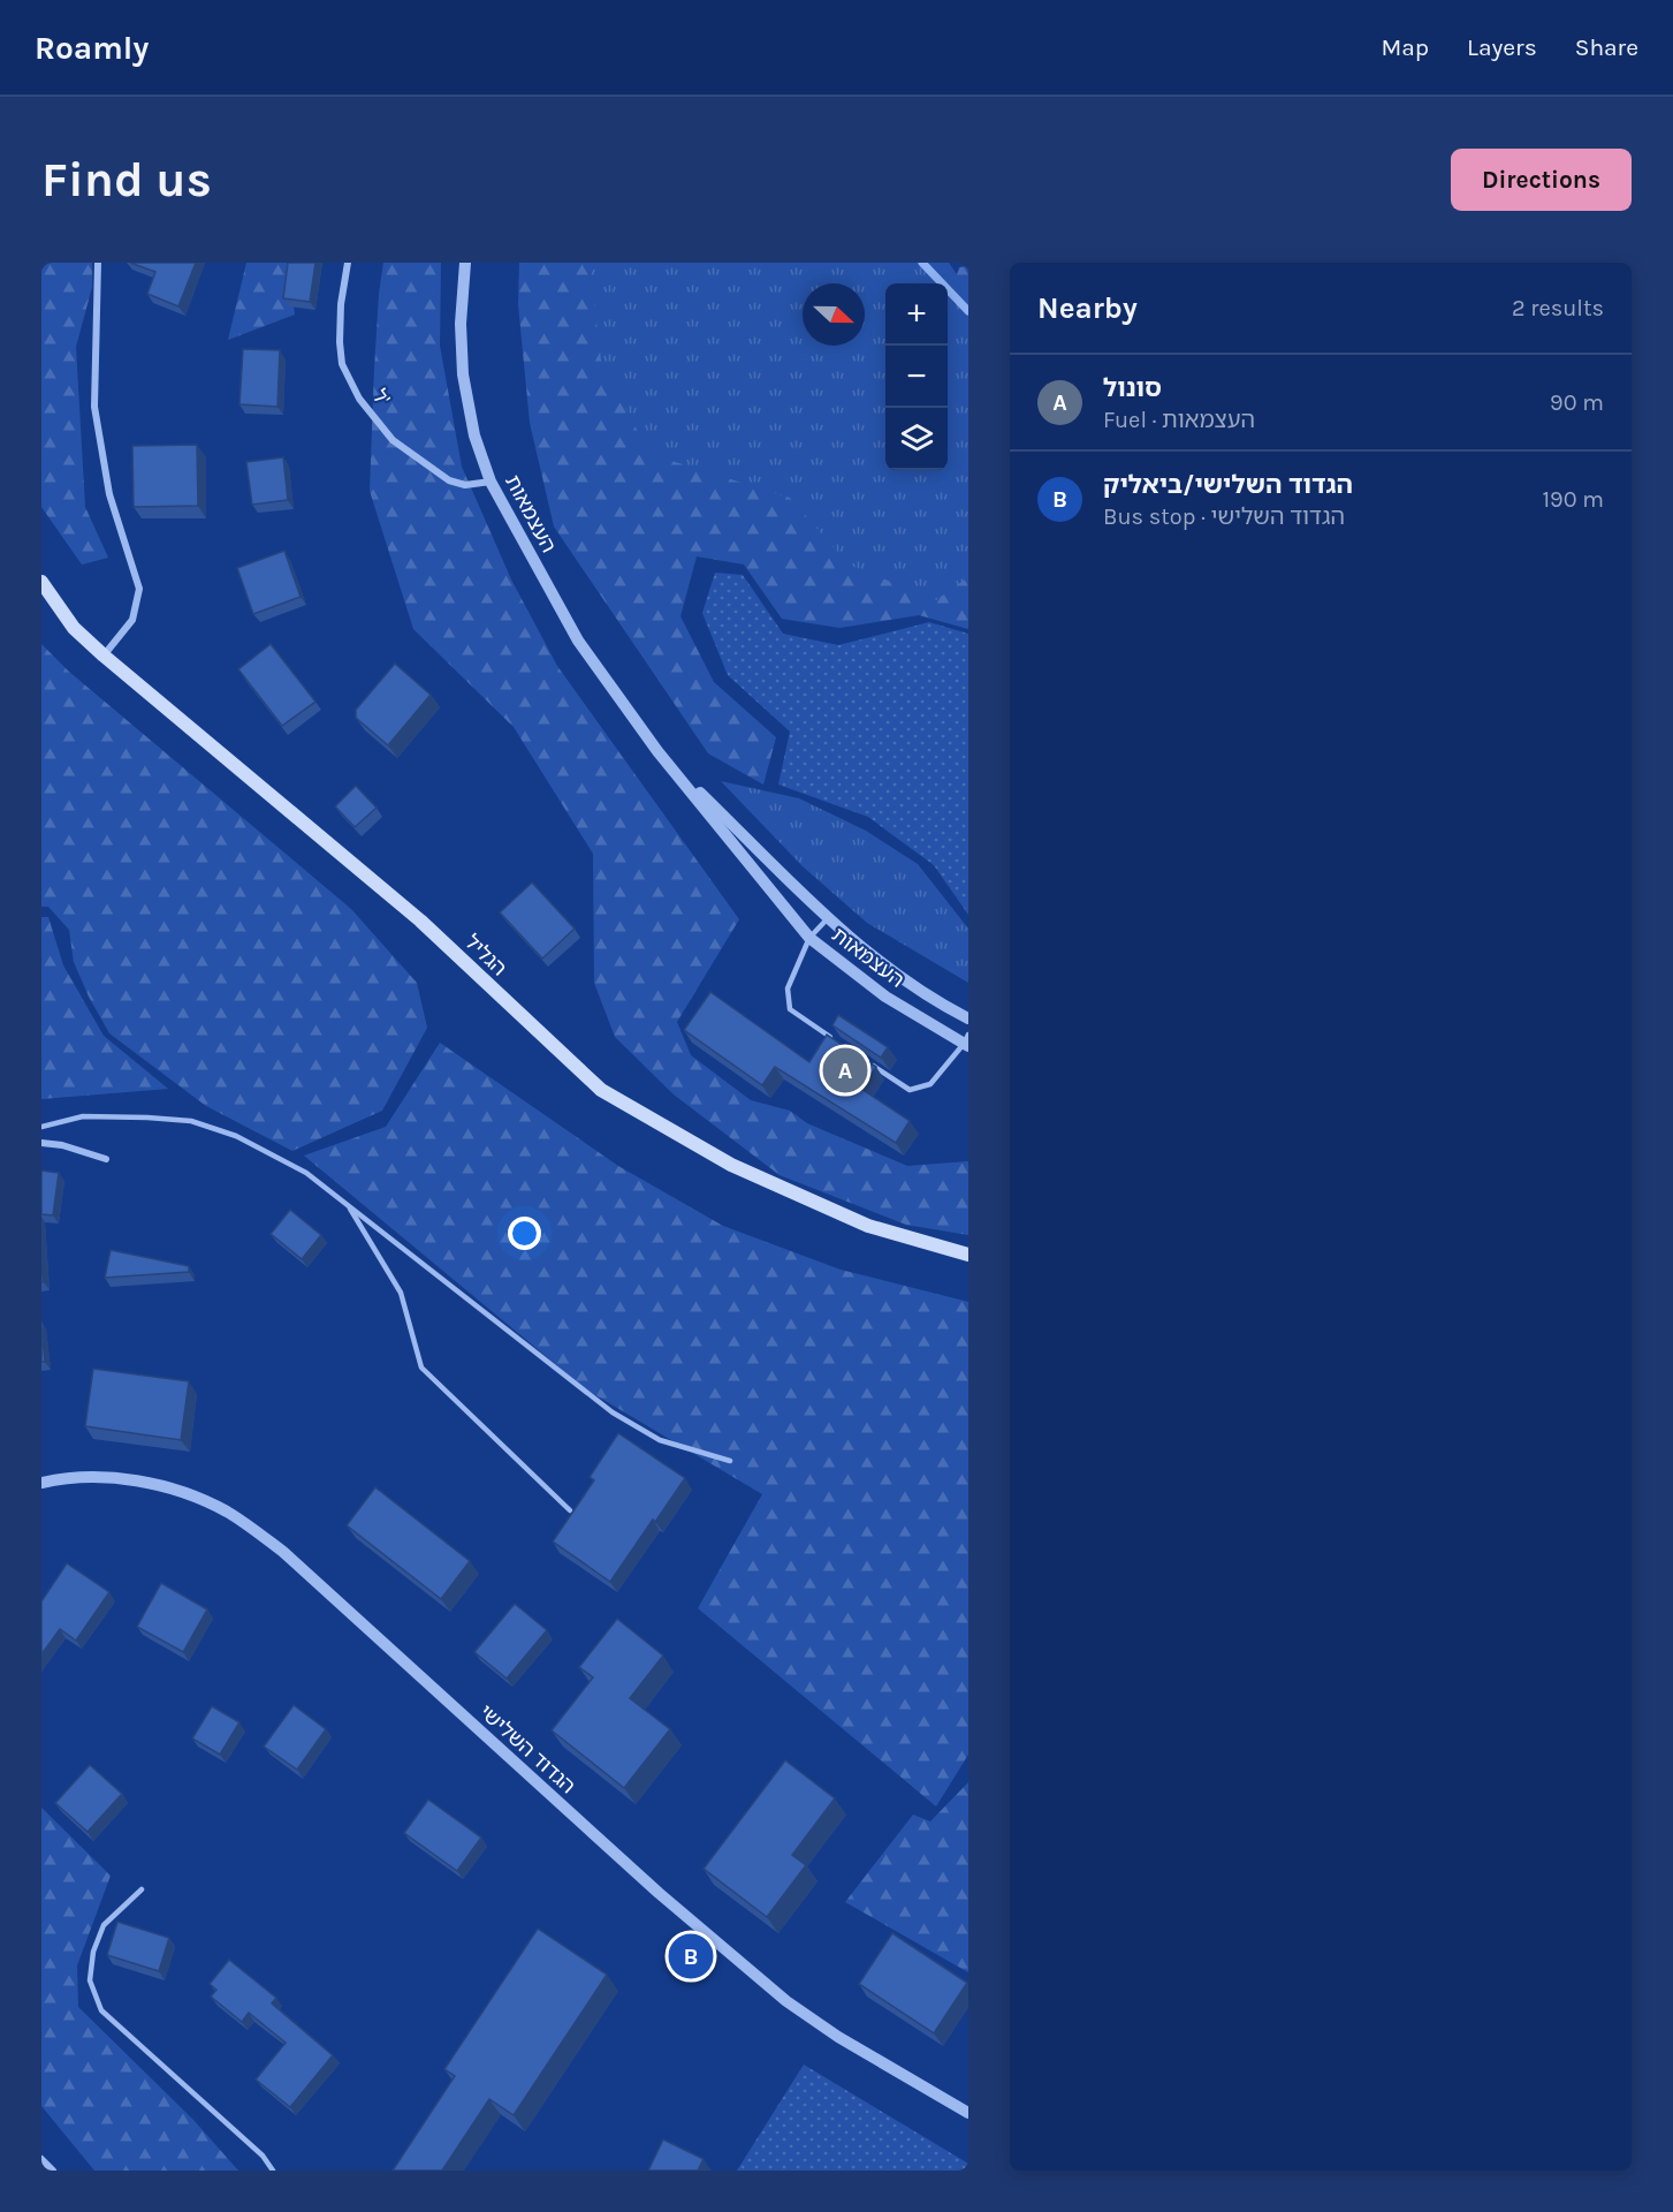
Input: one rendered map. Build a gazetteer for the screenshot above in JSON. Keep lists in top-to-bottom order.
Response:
{
  "streets": {
    "main road": ["הגליל"],
    "street": ["ל'", "העצמאות", "הגדוד השלישי"]
  },
  "crossings": [
    ["ל'", "העצמאות"]
  ],
  "north": "right",
  "page": {
    "header": "Roamly",
    "nav": ["Map", "Layers", "Share"],
    "buttons": "Directions",
    "title": "Find us",
    "heading": ["Nearby", "2 results"],
    "map_buttons": ["+", "−"],
    "list": [
      {
        "mark": "A",
        "name": "סונול",
        "note": "Fuel · העצמאות",
        "value": "90 m"
      },
      {
        "mark": "B",
        "name": "הגדוד השלישי/ביאליק",
        "note": "Bus stop · הגדוד השלישי",
        "value": "190 m"
      }
    ],
    "pins": ["A", "B"]
  }
}
